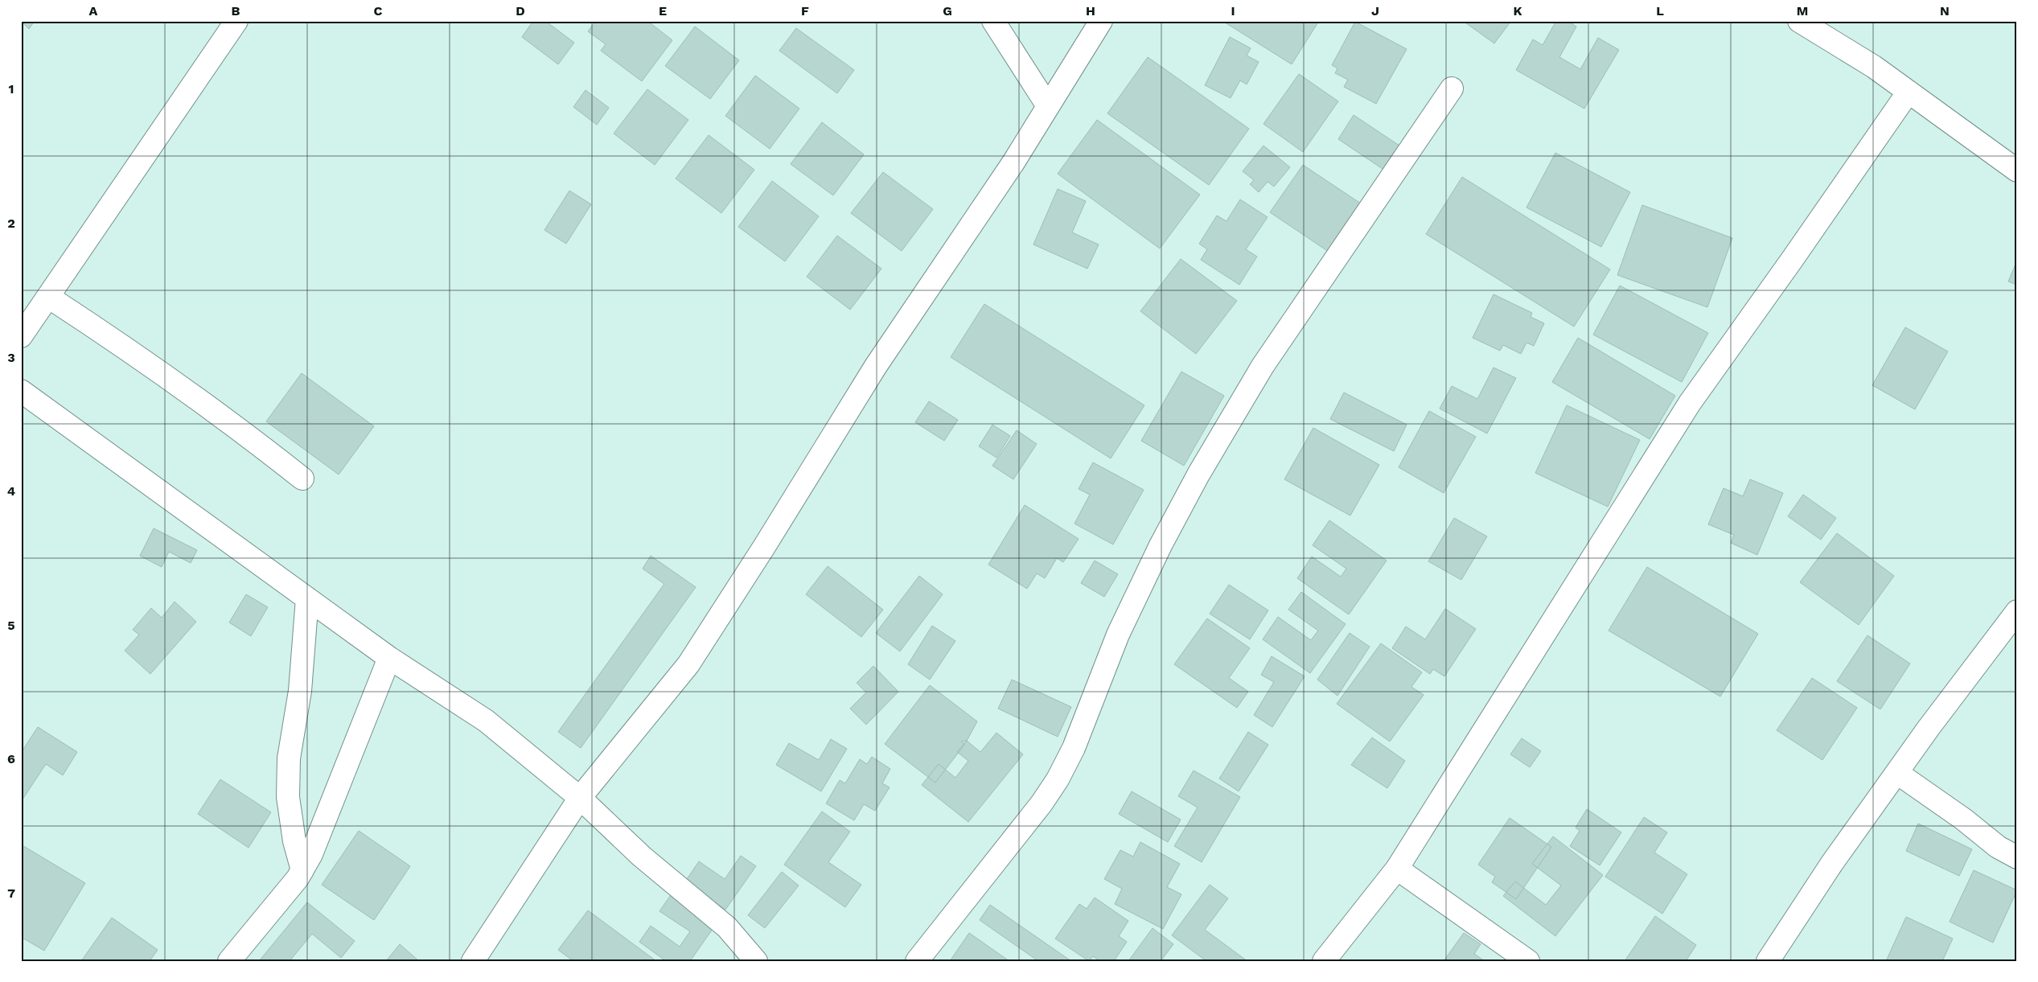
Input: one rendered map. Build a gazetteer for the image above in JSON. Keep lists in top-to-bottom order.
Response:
{
  "grid": {
    "columns": [
      "A",
      "B",
      "C",
      "D",
      "E",
      "F",
      "G",
      "H",
      "I",
      "J",
      "K",
      "L",
      "M",
      "N"
    ],
    "rows": [
      "1",
      "2",
      "3",
      "4",
      "5",
      "6",
      "7"
    ]
  }
}
